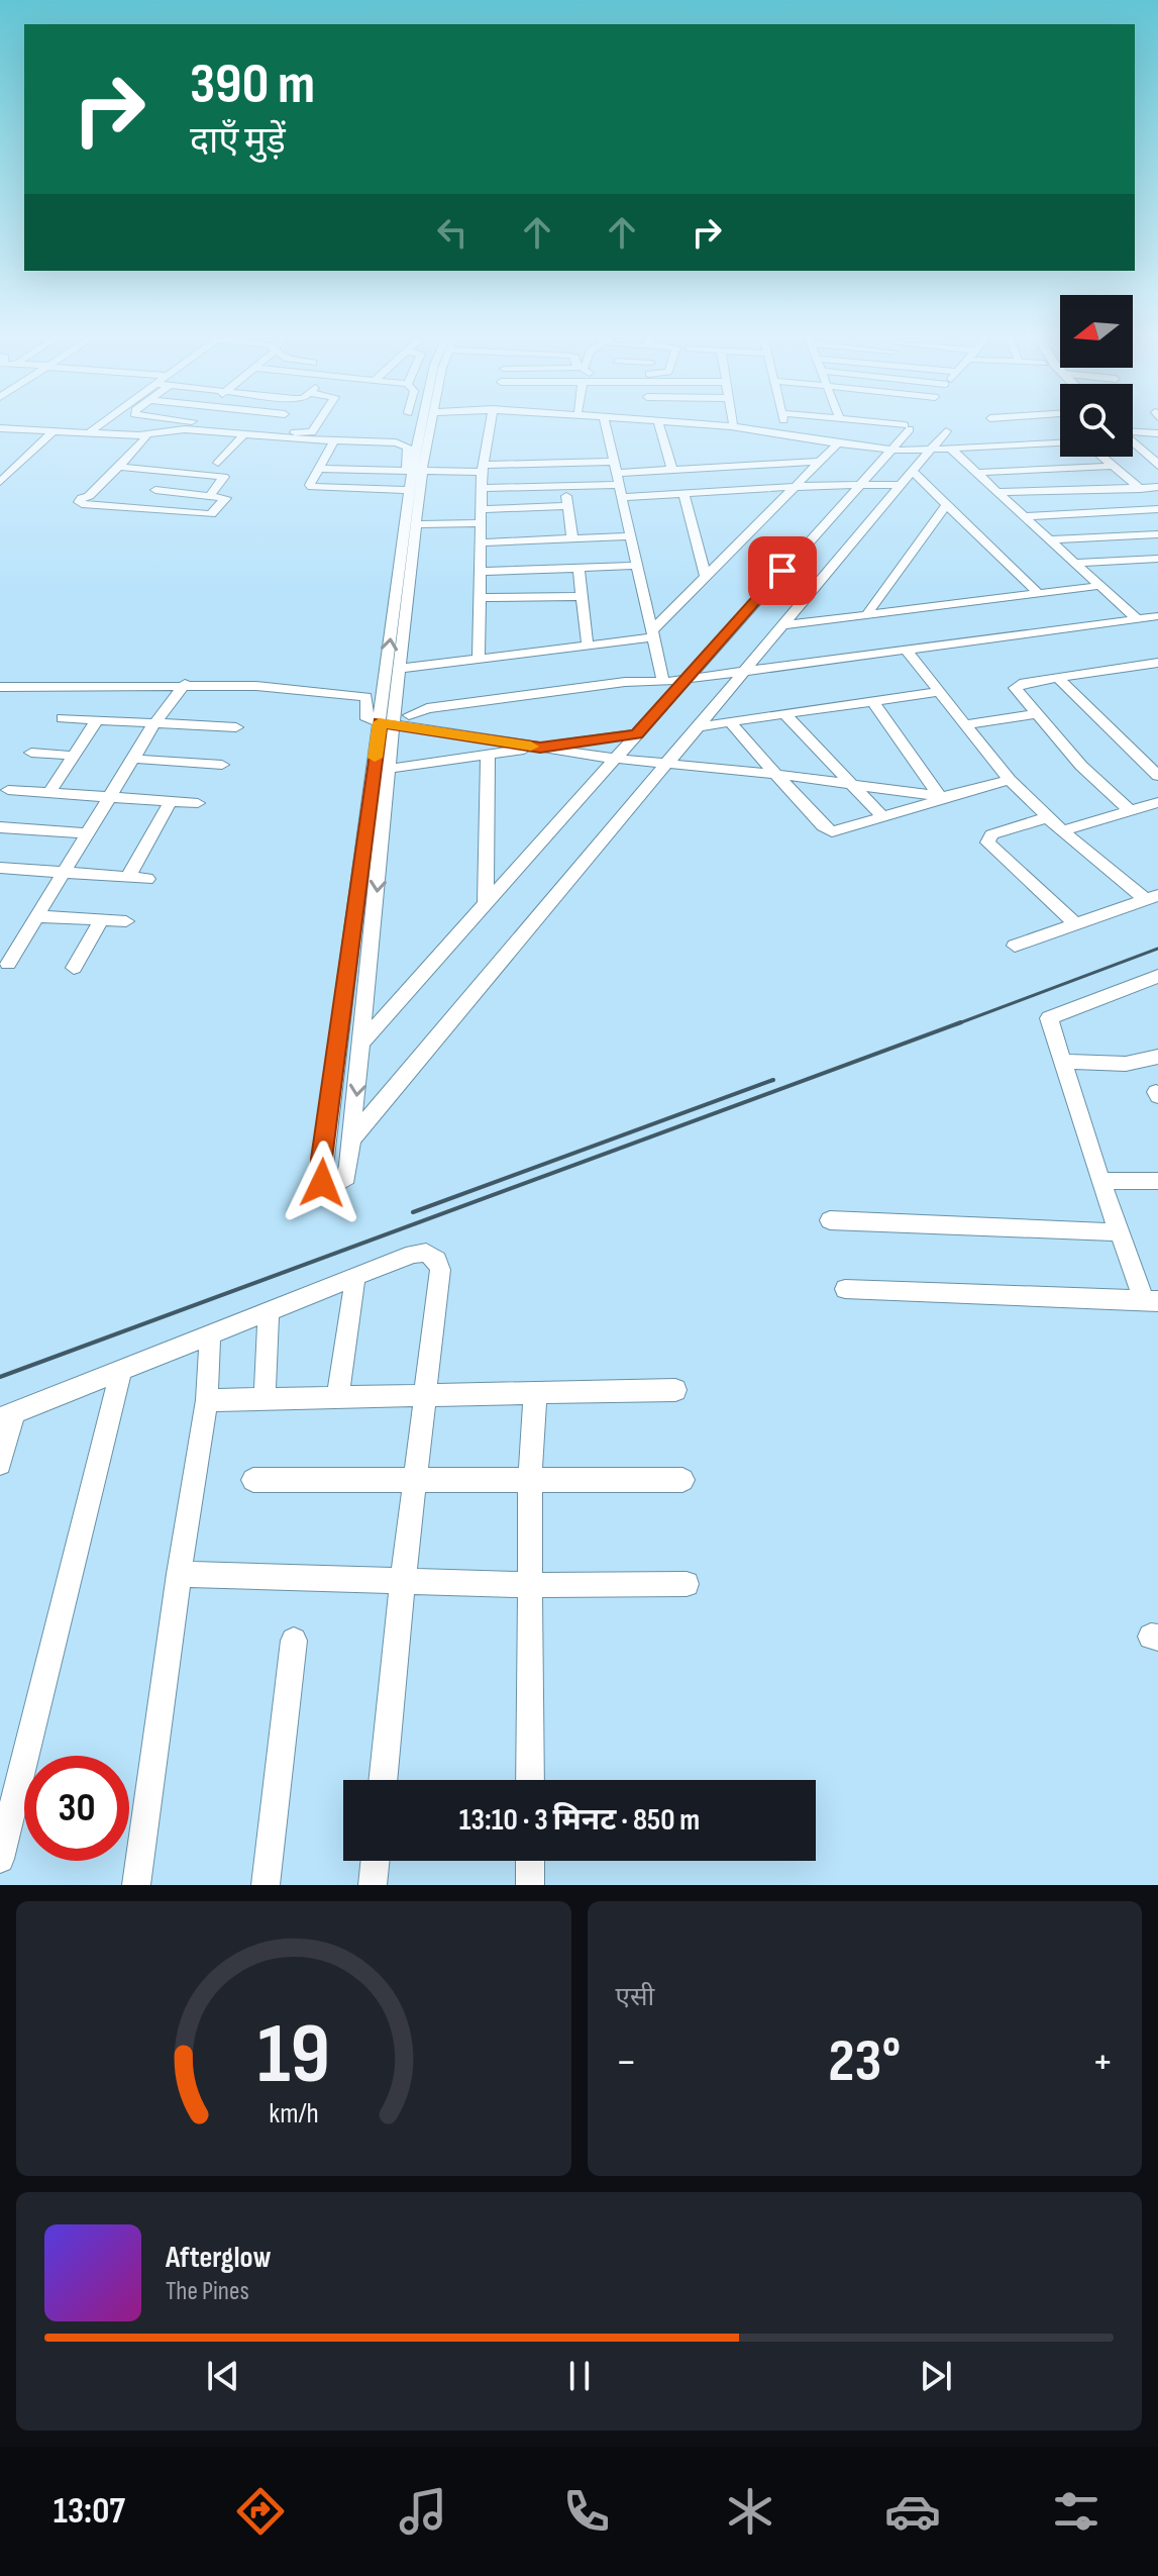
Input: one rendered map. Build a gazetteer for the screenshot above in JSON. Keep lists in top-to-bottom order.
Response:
{
  "north": "left",
  "page": {
    "turn": ["390 m", "दाएँ मुड़ें"],
    "limit": "30",
    "trip": "13:10 · 3 मिनट · 850 m",
    "tile": "एसी",
    "heat": ["−", "23°", "+"],
    "song": ["Afterglow", "The Pines"],
    "tabs": "13:07",
    "gauge": ["19", "km/h"]
  }
}
